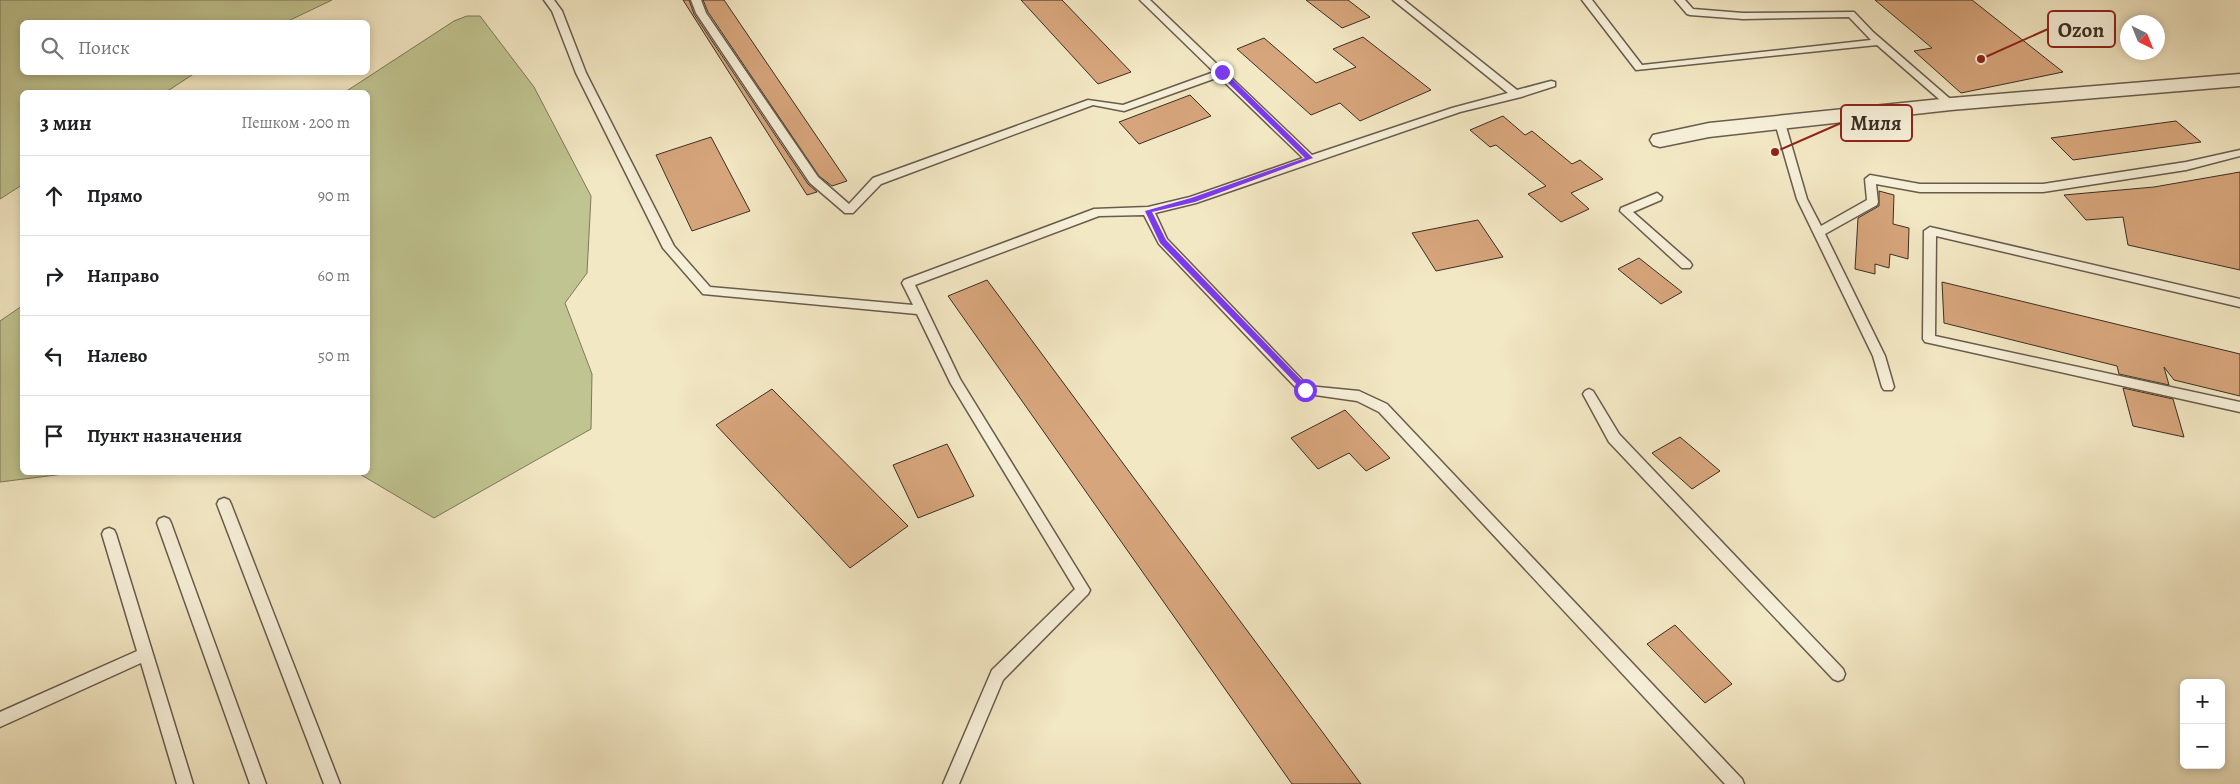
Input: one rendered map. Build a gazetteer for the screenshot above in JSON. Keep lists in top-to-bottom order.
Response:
{
  "places": ["Ozon", "Миля"],
  "north": "bottom right",
  "page": {
    "search": "Поиск",
    "heading": ["3 мин", "Пешком · 200 m"],
    "list": [
      ["Прямо", "90 m"],
      ["Направо", "60 m"],
      ["Налево", "50 m"],
      "Пункт назначения"
    ],
    "map_buttons": ["+", "−"]
  }
}
